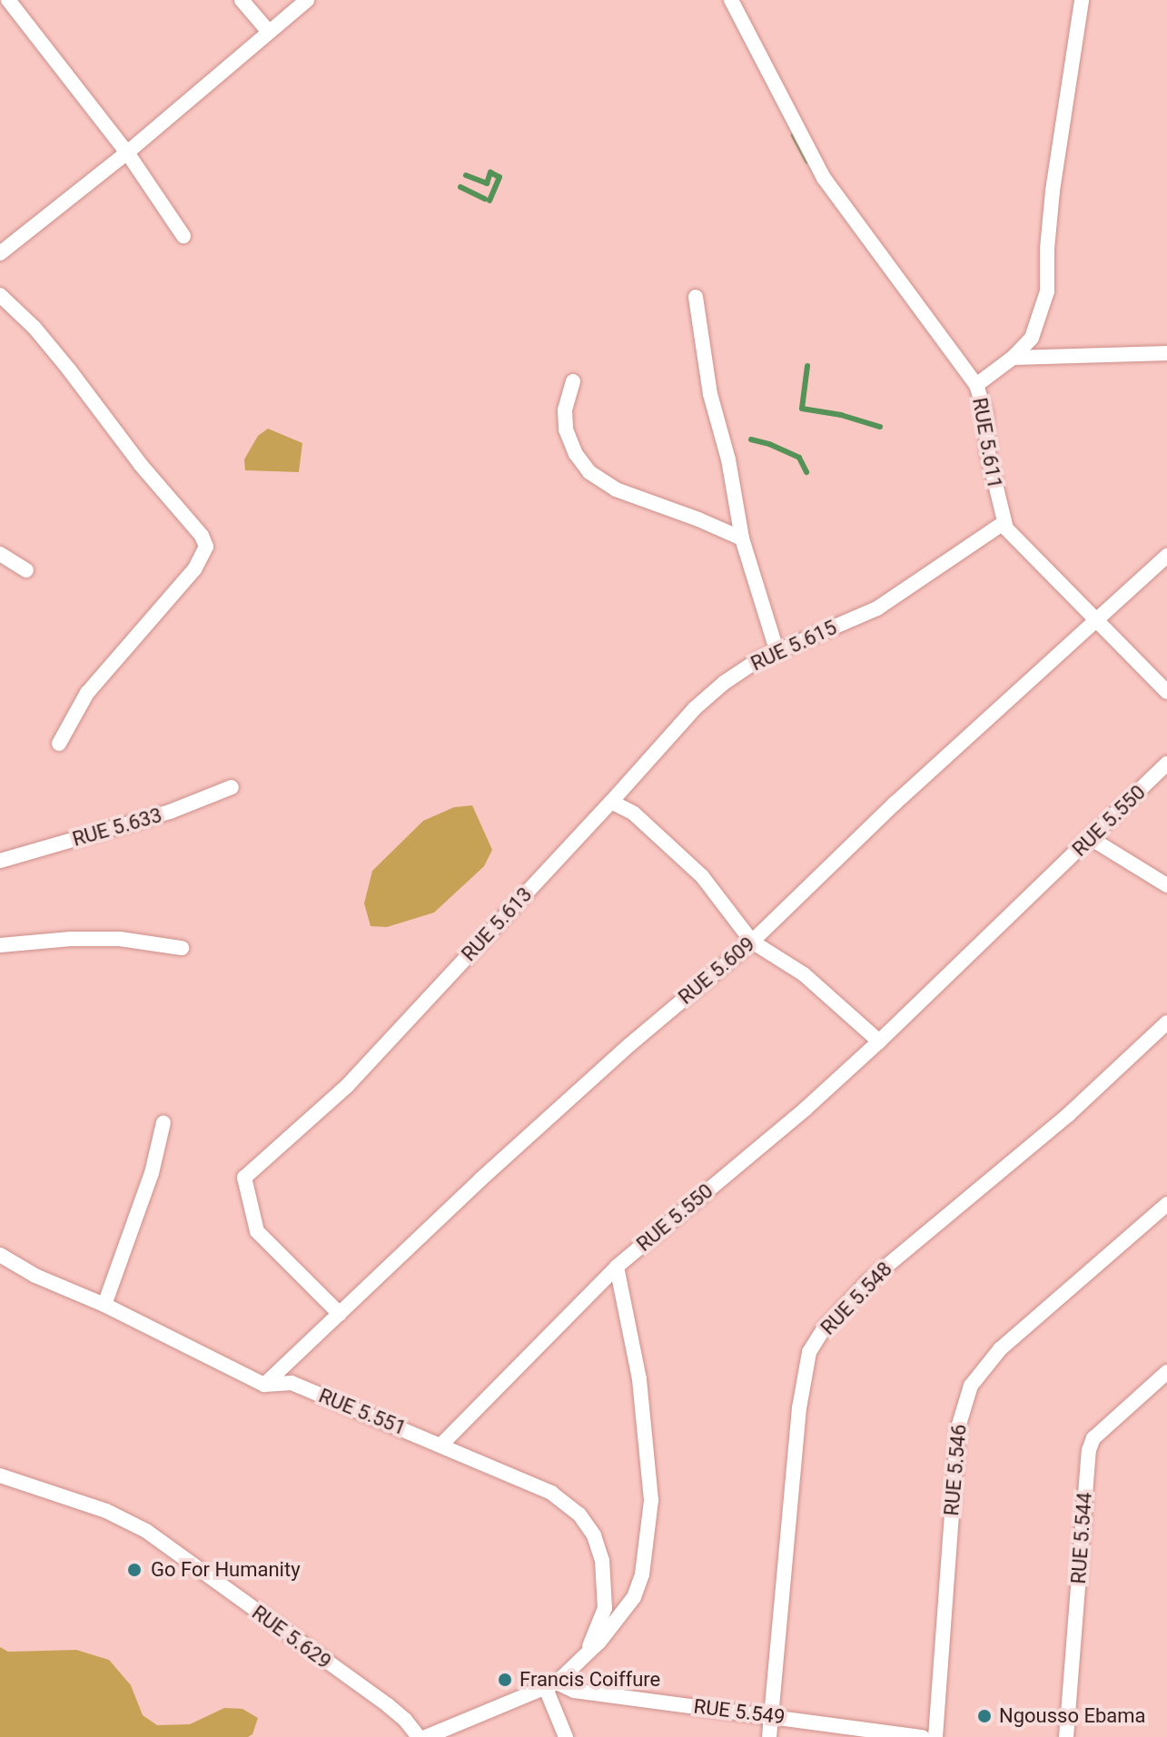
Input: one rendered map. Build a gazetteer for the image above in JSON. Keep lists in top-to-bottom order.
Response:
{
  "streets": {
    "street": [
      "RUE 5.611",
      "RUE 5.615",
      "RUE 5.550",
      "RUE 5.633",
      "RUE 5.613",
      "RUE 5.609",
      "RUE 5.548",
      "RUE 5.551",
      "RUE 5.546",
      "RUE 5.544",
      "RUE 5.629",
      "RUE 5.549"
    ]
  },
  "crossings": [
    ["RUE 5.611", "RUE 5.615"],
    ["RUE 5.611", "RUE 5.609"],
    ["RUE 5.615", "RUE 5.613"],
    ["RUE 5.550", "RUE 5.551"],
    ["RUE 5.613", "RUE 5.609"],
    ["RUE 5.609", "RUE 5.551"],
    ["RUE 5.548", "RUE 5.549"]
  ],
  "places": ["Go For Humanity", "Francis Coiffure", "Ngousso Ebama"]
}
